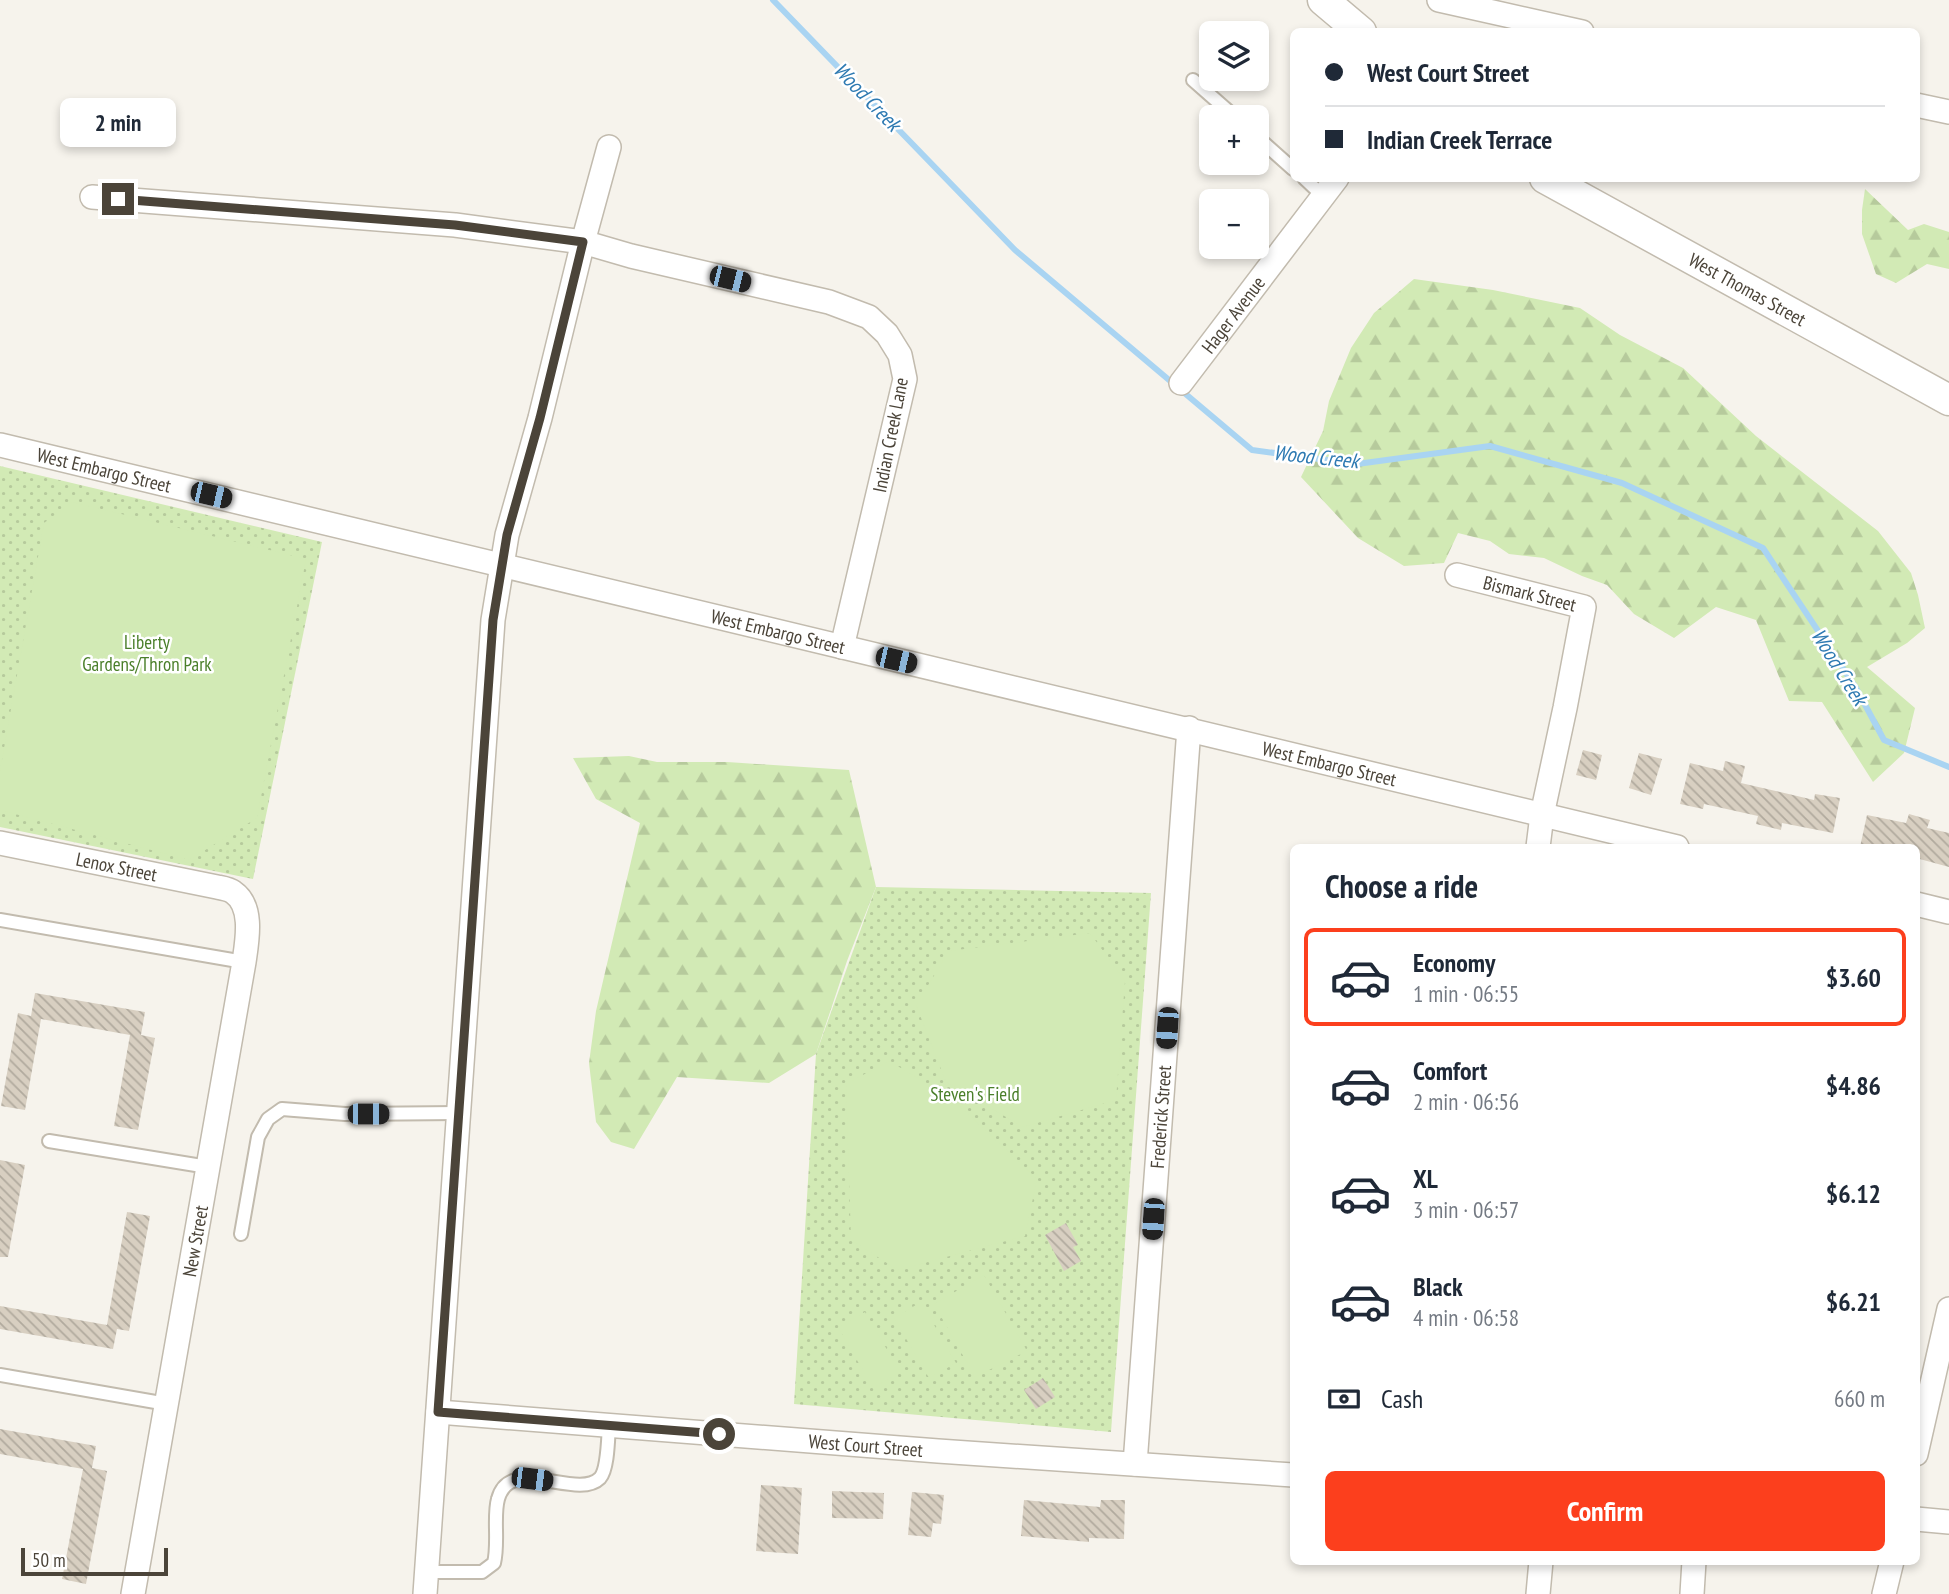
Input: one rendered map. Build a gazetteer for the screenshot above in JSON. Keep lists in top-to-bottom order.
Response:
{
  "streets": {
    "street": [
      "West Thomas Street",
      "Hager Avenue",
      "Indian Creek Lane",
      "West Embargo Street",
      "Bismark Street",
      "Lenox Street",
      "Frederick Street",
      "New Street",
      "West Court Street"
    ]
  },
  "crossings": [
    ["Indian Creek Lane", "West Embargo Street"],
    ["West Embargo Street", "Bismark Street"],
    ["West Embargo Street", "Frederick Street"],
    ["Lenox Street", "New Street"],
    ["Frederick Street", "West Court Street"]
  ],
  "water": ["Wood Creek"],
  "parks": ["Liberty Gardens/Thron Park", "Steven's Field"],
  "scale_bar": "50 m",
  "page": {
    "map_buttons": ["+", "−"],
    "banner": ["West Court Street", "Indian Creek Terrace"],
    "bubble": "2 min",
    "heading": "Choose a ride",
    "list": [
      {
        "name": "Economy",
        "note": "1 min · 06:55",
        "value": "$3.60"
      },
      {
        "name": "Comfort",
        "note": "2 min · 06:56",
        "value": "$4.86"
      },
      {
        "name": "XL",
        "note": "3 min · 06:57",
        "value": "$6.12"
      },
      {
        "name": "Black",
        "note": "4 min · 06:58",
        "value": "$6.21"
      }
    ],
    "pay": ["Cash", "660 m"],
    "buttons": "Confirm",
    "scale": "50 m"
  }
}
